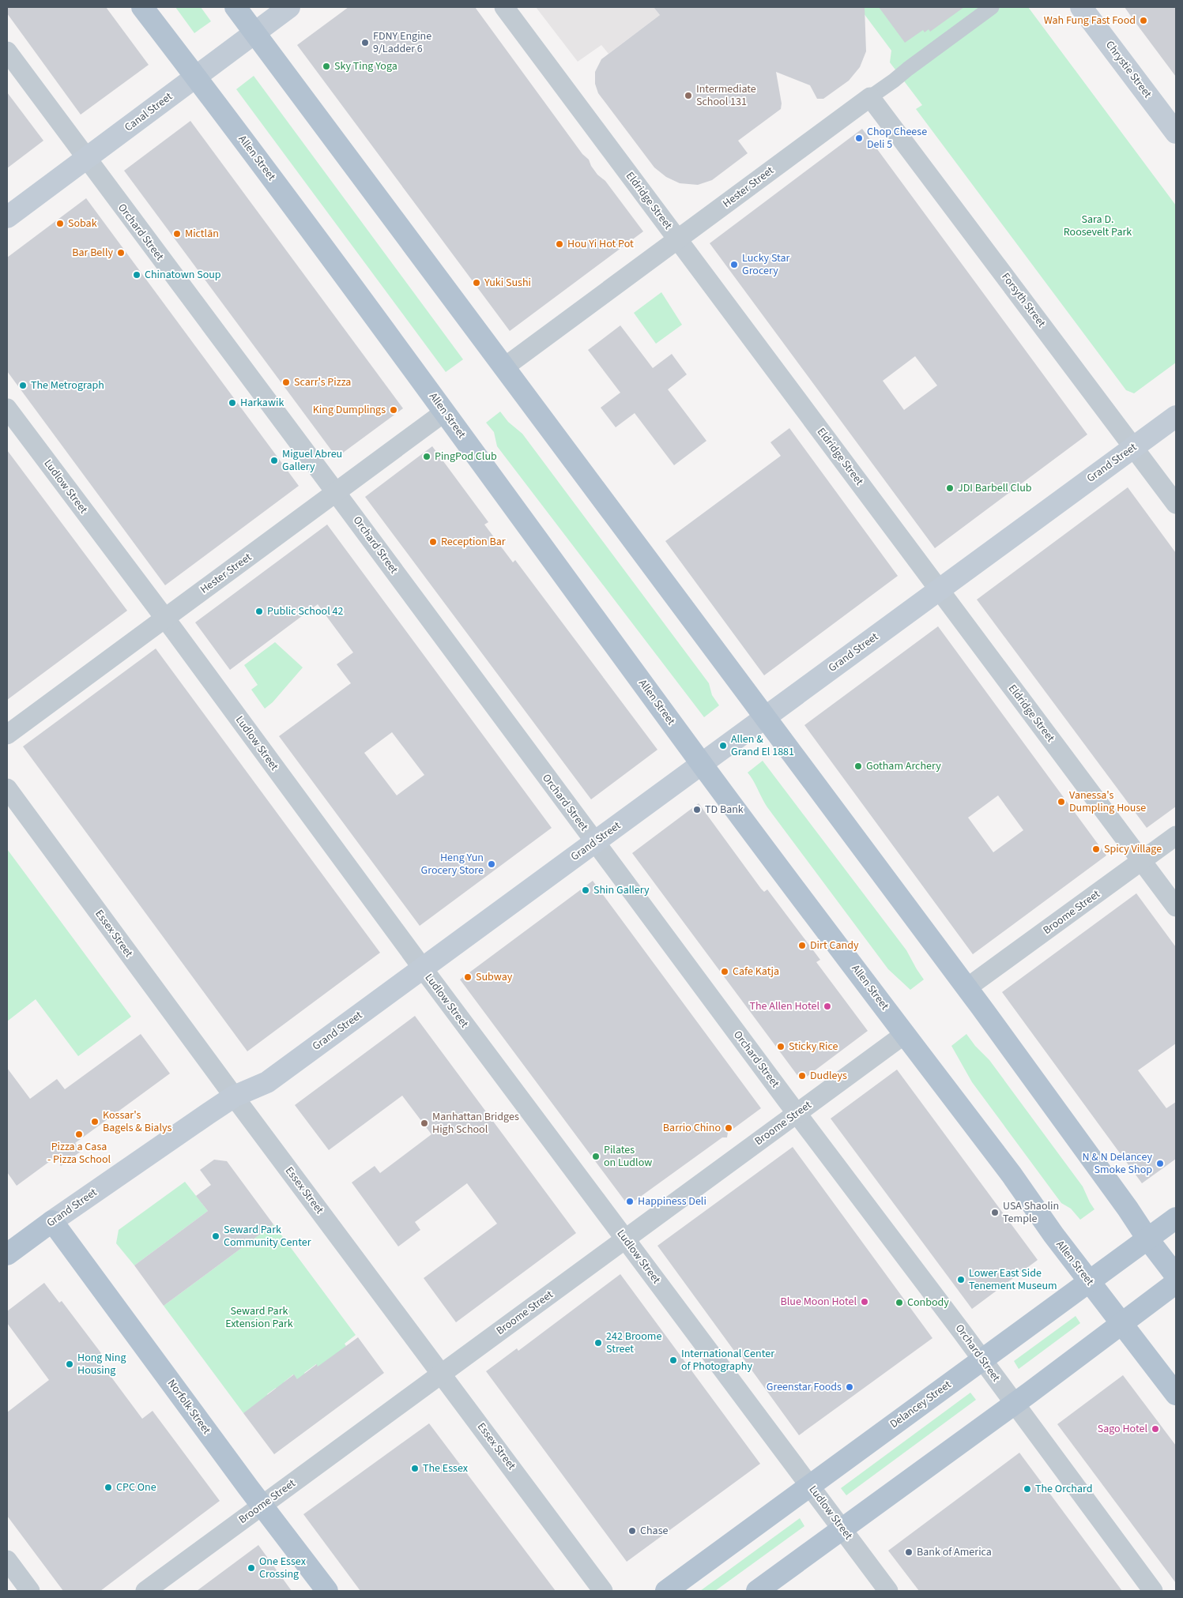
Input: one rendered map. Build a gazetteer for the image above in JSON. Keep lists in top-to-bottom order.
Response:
{
  "streets": {
    "main road": [
      "Chrystie Street",
      "Canal Street",
      "Allen Street",
      "Grand Street",
      "Delancey Street",
      "Norfolk Street"
    ],
    "street": [
      "Hester Street",
      "Eldridge Street",
      "Orchard Street",
      "Forsyth Street",
      "Ludlow Street",
      "Broome Street",
      "Essex Street"
    ]
  },
  "crossings": [
    ["Canal Street", "Allen Street"],
    ["Canal Street", "Orchard Street"],
    ["Allen Street", "Hester Street"],
    ["Allen Street", "Grand Street"],
    ["Allen Street", "Broome Street"],
    ["Allen Street", "Delancey Street"],
    ["Hester Street", "Eldridge Street"],
    ["Hester Street", "Orchard Street"],
    ["Hester Street", "Forsyth Street"],
    ["Hester Street", "Ludlow Street"],
    ["Eldridge Street", "Grand Street"],
    ["Eldridge Street", "Broome Street"],
    ["Orchard Street", "Grand Street"],
    ["Orchard Street", "Broome Street"],
    ["Orchard Street", "Delancey Street"],
    ["Forsyth Street", "Grand Street"],
    ["Grand Street", "Ludlow Street"],
    ["Grand Street", "Essex Street"],
    ["Grand Street", "Norfolk Street"],
    ["Ludlow Street", "Broome Street"],
    ["Ludlow Street", "Delancey Street"],
    ["Broome Street", "Essex Street"],
    ["Broome Street", "Norfolk Street"]
  ],
  "parks": ["Sara D. Roosevelt Park", "Seward Park Extension Park"],
  "places": [
    "Wah Fung Fast Food",
    "FDNY Engine 9/Ladder 6",
    "Sky Ting Yoga",
    "Intermediate School 131",
    "Chop Cheese Deli 5",
    "Sobak",
    "Mictlān",
    "Hou Yi Hot Pot",
    "Bar Belly",
    "Lucky Star Grocery",
    "Chinatown Soup",
    "Yuki Sushi",
    "Scarr's Pizza",
    "The Metrograph",
    "Harkawik",
    "King Dumplings",
    "PingPod Club",
    "Miguel Abreu Gallery",
    "JDI Barbell Club",
    "Reception Bar",
    "Public School 42",
    "Allen & Grand El 1881",
    "Gotham Archery",
    "Vanessa's Dumpling House",
    "TD Bank",
    "Spicy Village",
    "Heng Yun Grocery Store",
    "Shin Gallery",
    "Dirt Candy",
    "Cafe Katja",
    "Subway",
    "The Allen Hotel",
    "Sticky Rice",
    "Dudleys",
    "Kossar's Bagels & Bialys",
    "Manhattan Bridges High School",
    "Barrio Chino",
    "Pizza a Casa - Pizza School",
    "Pilates on Ludlow",
    "N & N Delancey Smoke Shop",
    "Happiness Deli",
    "USA Shaolin Temple",
    "Seward Park Community Center",
    "Lower East Side Tenement Museum",
    "Blue Moon Hotel",
    "Conbody",
    "242 Broome Street",
    "International Center of Photography",
    "Hong Ning Housing",
    "Greenstar Foods",
    "Sago Hotel",
    "The Essex",
    "CPC One",
    "The Orchard",
    "Chase",
    "Bank of America",
    "One Essex Crossing"
  ]
}
